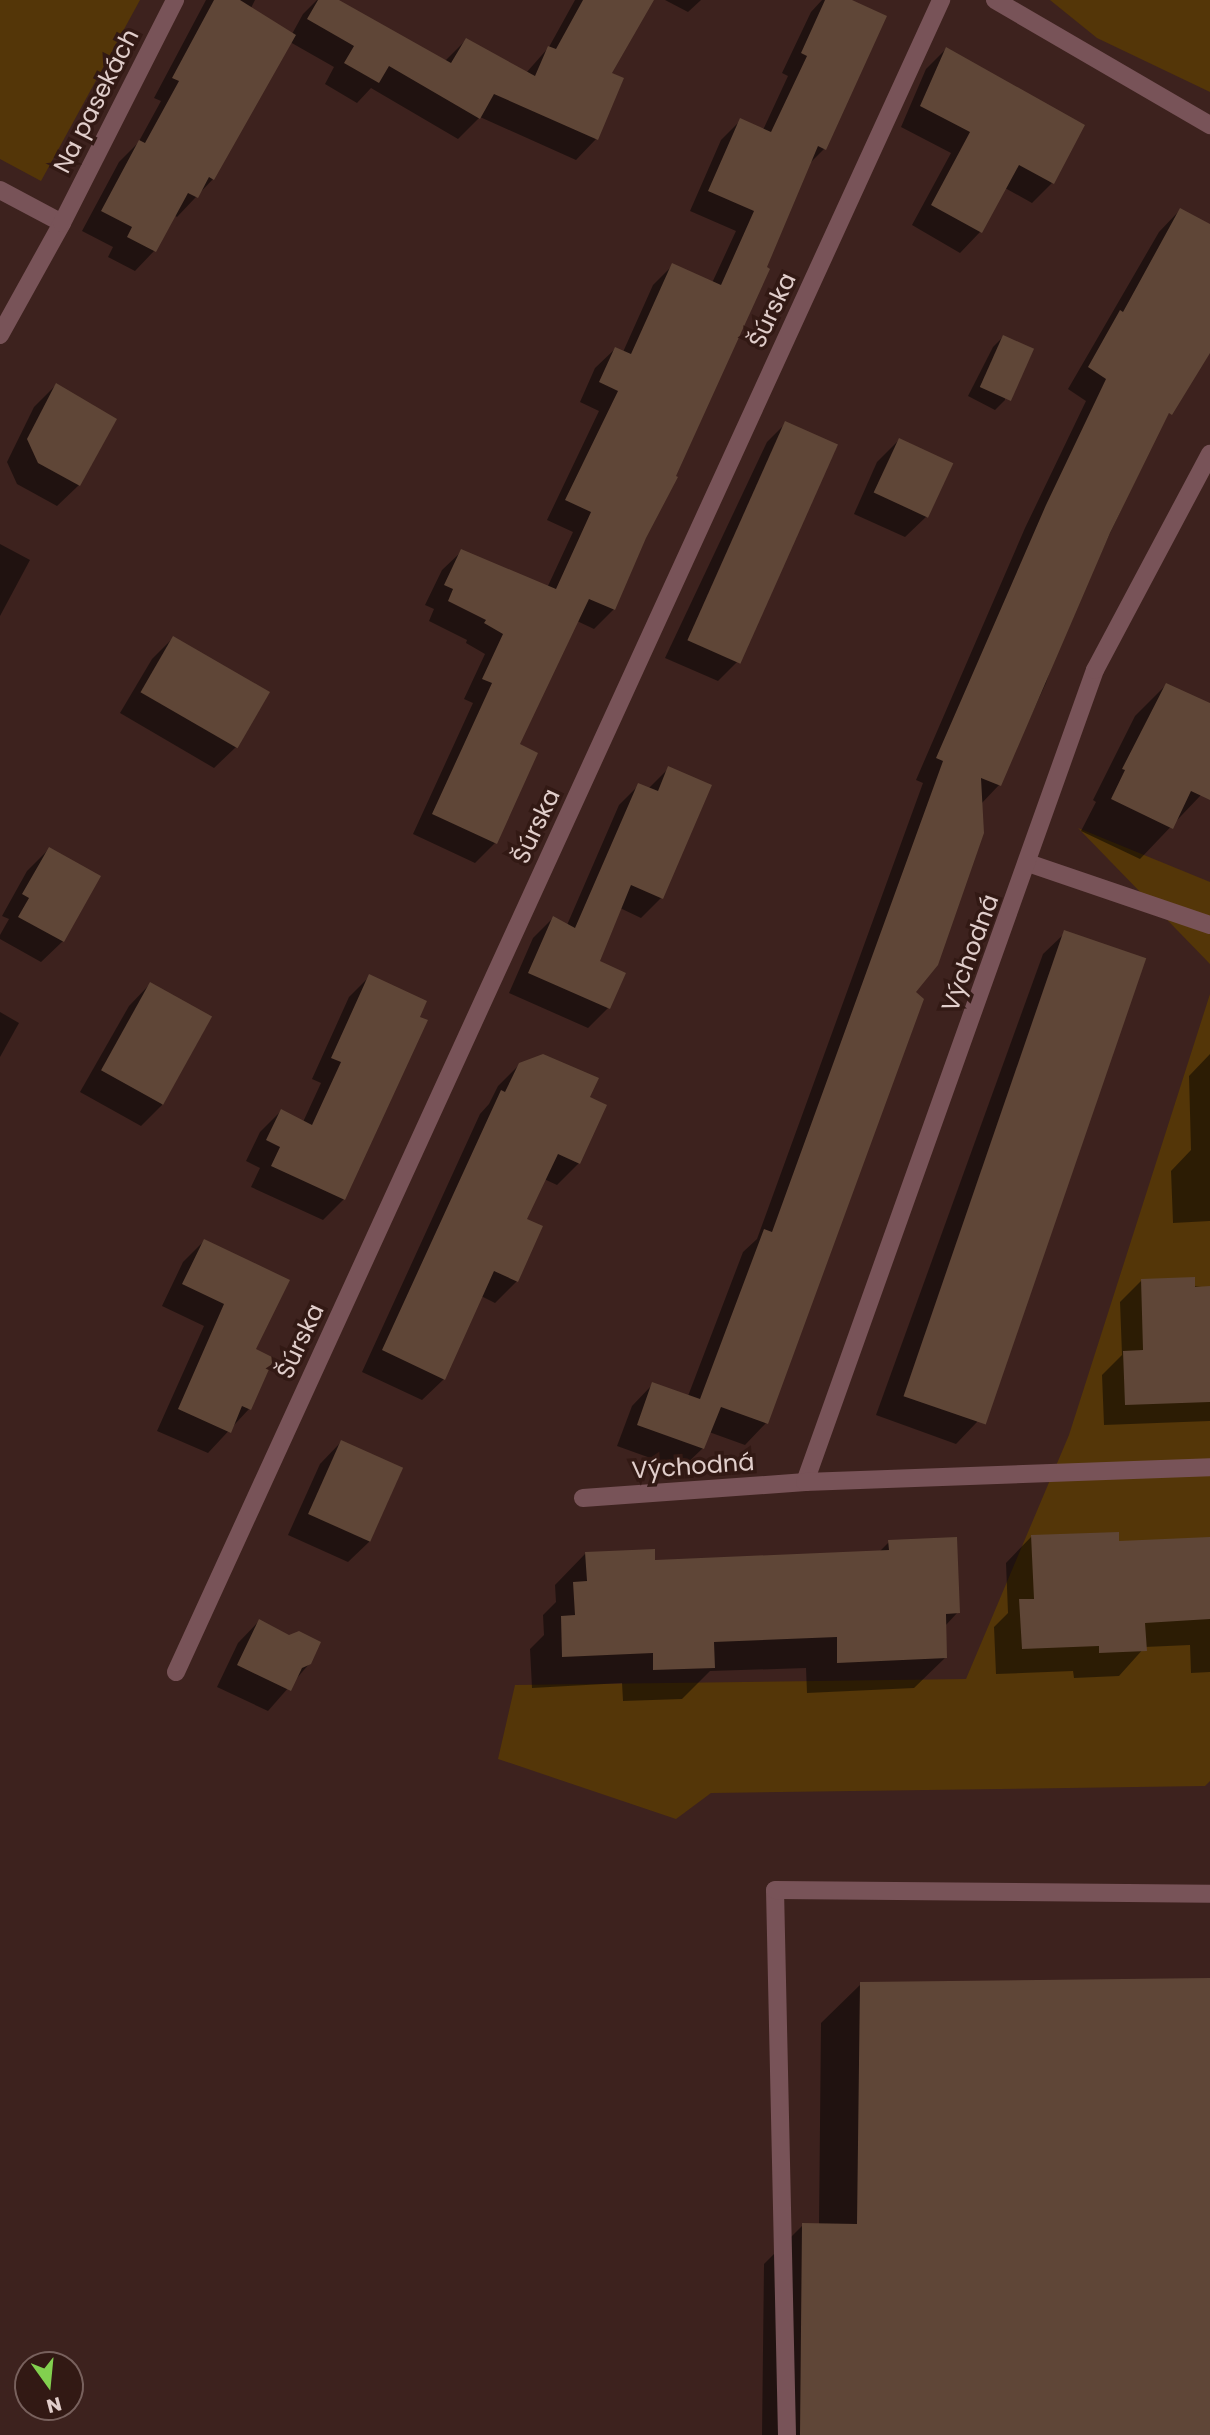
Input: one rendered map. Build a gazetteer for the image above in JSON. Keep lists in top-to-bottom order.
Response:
{
  "streets": {
    "street": ["Na pasekách", "Šúrska", "Východná"]
  },
  "north": "bottom"
}
